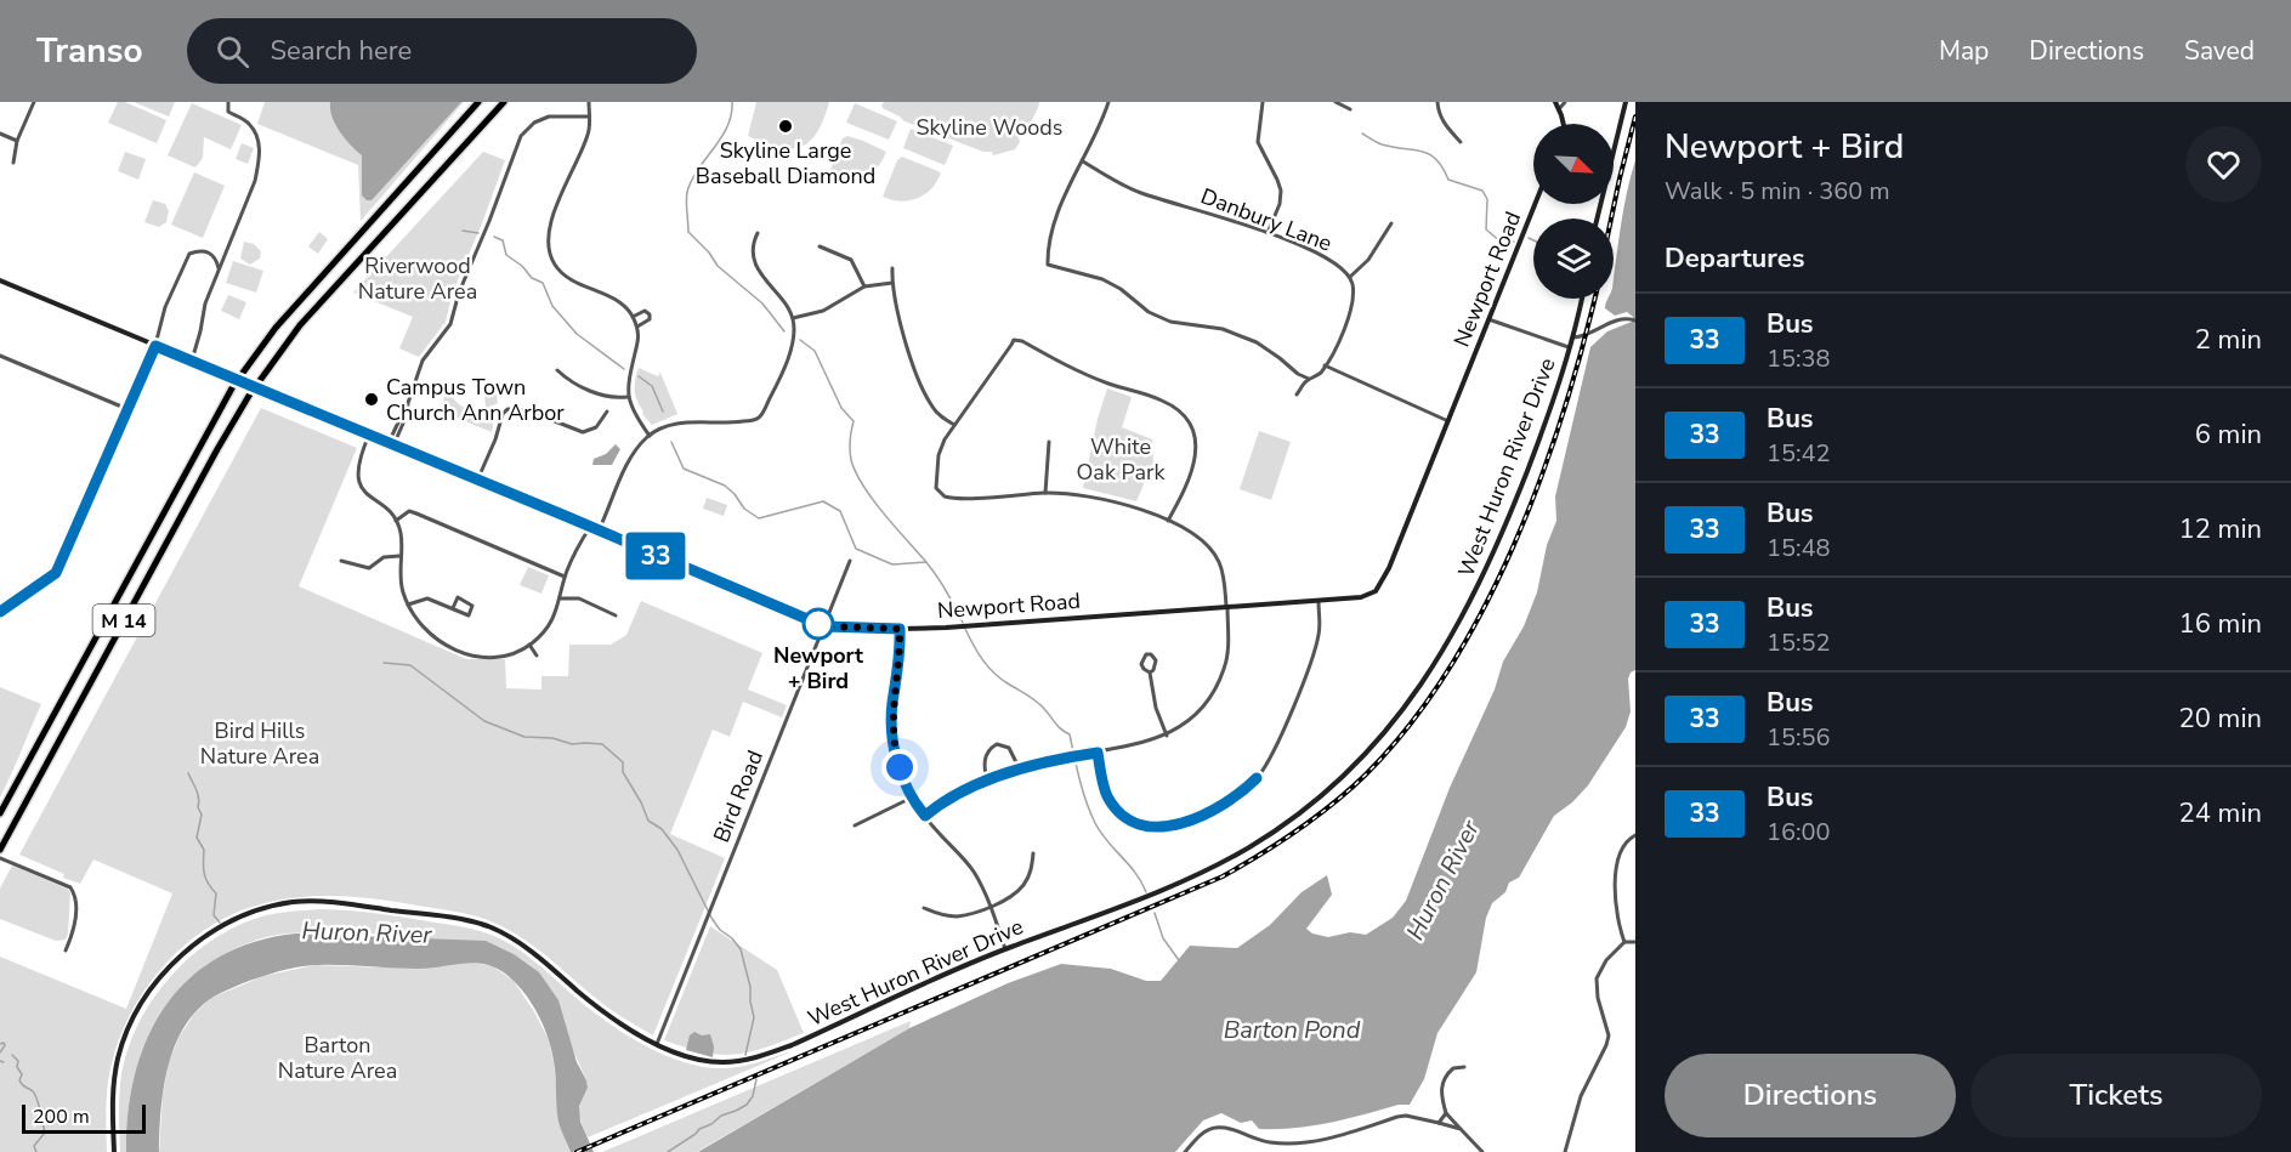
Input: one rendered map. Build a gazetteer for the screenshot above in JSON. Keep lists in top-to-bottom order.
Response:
{
  "streets": {
    "highway": ["M 14"],
    "street": [
      "Danbury Lane",
      "Newport Road",
      "West Huron River Drive",
      "Bird Road"
    ]
  },
  "crossings": [
    ["Newport Road", "Bird Road"],
    ["West Huron River Drive", "Bird Road"]
  ],
  "water": ["Huron River", "Barton Pond"],
  "parks": [
    "Skyline Woods",
    "Riverwood Nature Area",
    "White Oak Park",
    "Bird Hills Nature Area",
    "Barton Nature Area"
  ],
  "places": ["Skyline Large Baseball Diamond", "Campus Town Church Ann Arbor", "Newport + Bird"],
  "lines": ["bus line 33"],
  "scale_bar": "200 m",
  "north": "bottom right",
  "page": {
    "header": "Transo",
    "search": "Search here",
    "nav": ["Map", "Directions", "Saved"],
    "on_map": "33",
    "heading": [
      ["Newport + Bird", "Walk · 5 min · 360 m"],
      "Departures"
    ],
    "list": [
      {
        "mark": "33",
        "name": "Bus",
        "note": "15:38",
        "value": "2 min"
      },
      {
        "mark": "33",
        "name": "Bus",
        "note": "15:42",
        "value": "6 min"
      },
      {
        "mark": "33",
        "name": "Bus",
        "note": "15:48",
        "value": "12 min"
      },
      {
        "mark": "33",
        "name": "Bus",
        "note": "15:52",
        "value": "16 min"
      },
      {
        "mark": "33",
        "name": "Bus",
        "note": "15:56",
        "value": "20 min"
      },
      {
        "mark": "33",
        "name": "Bus",
        "note": "16:00",
        "value": "24 min"
      }
    ],
    "buttons": ["Directions", "Tickets"],
    "scale": "200 m"
  }
}
